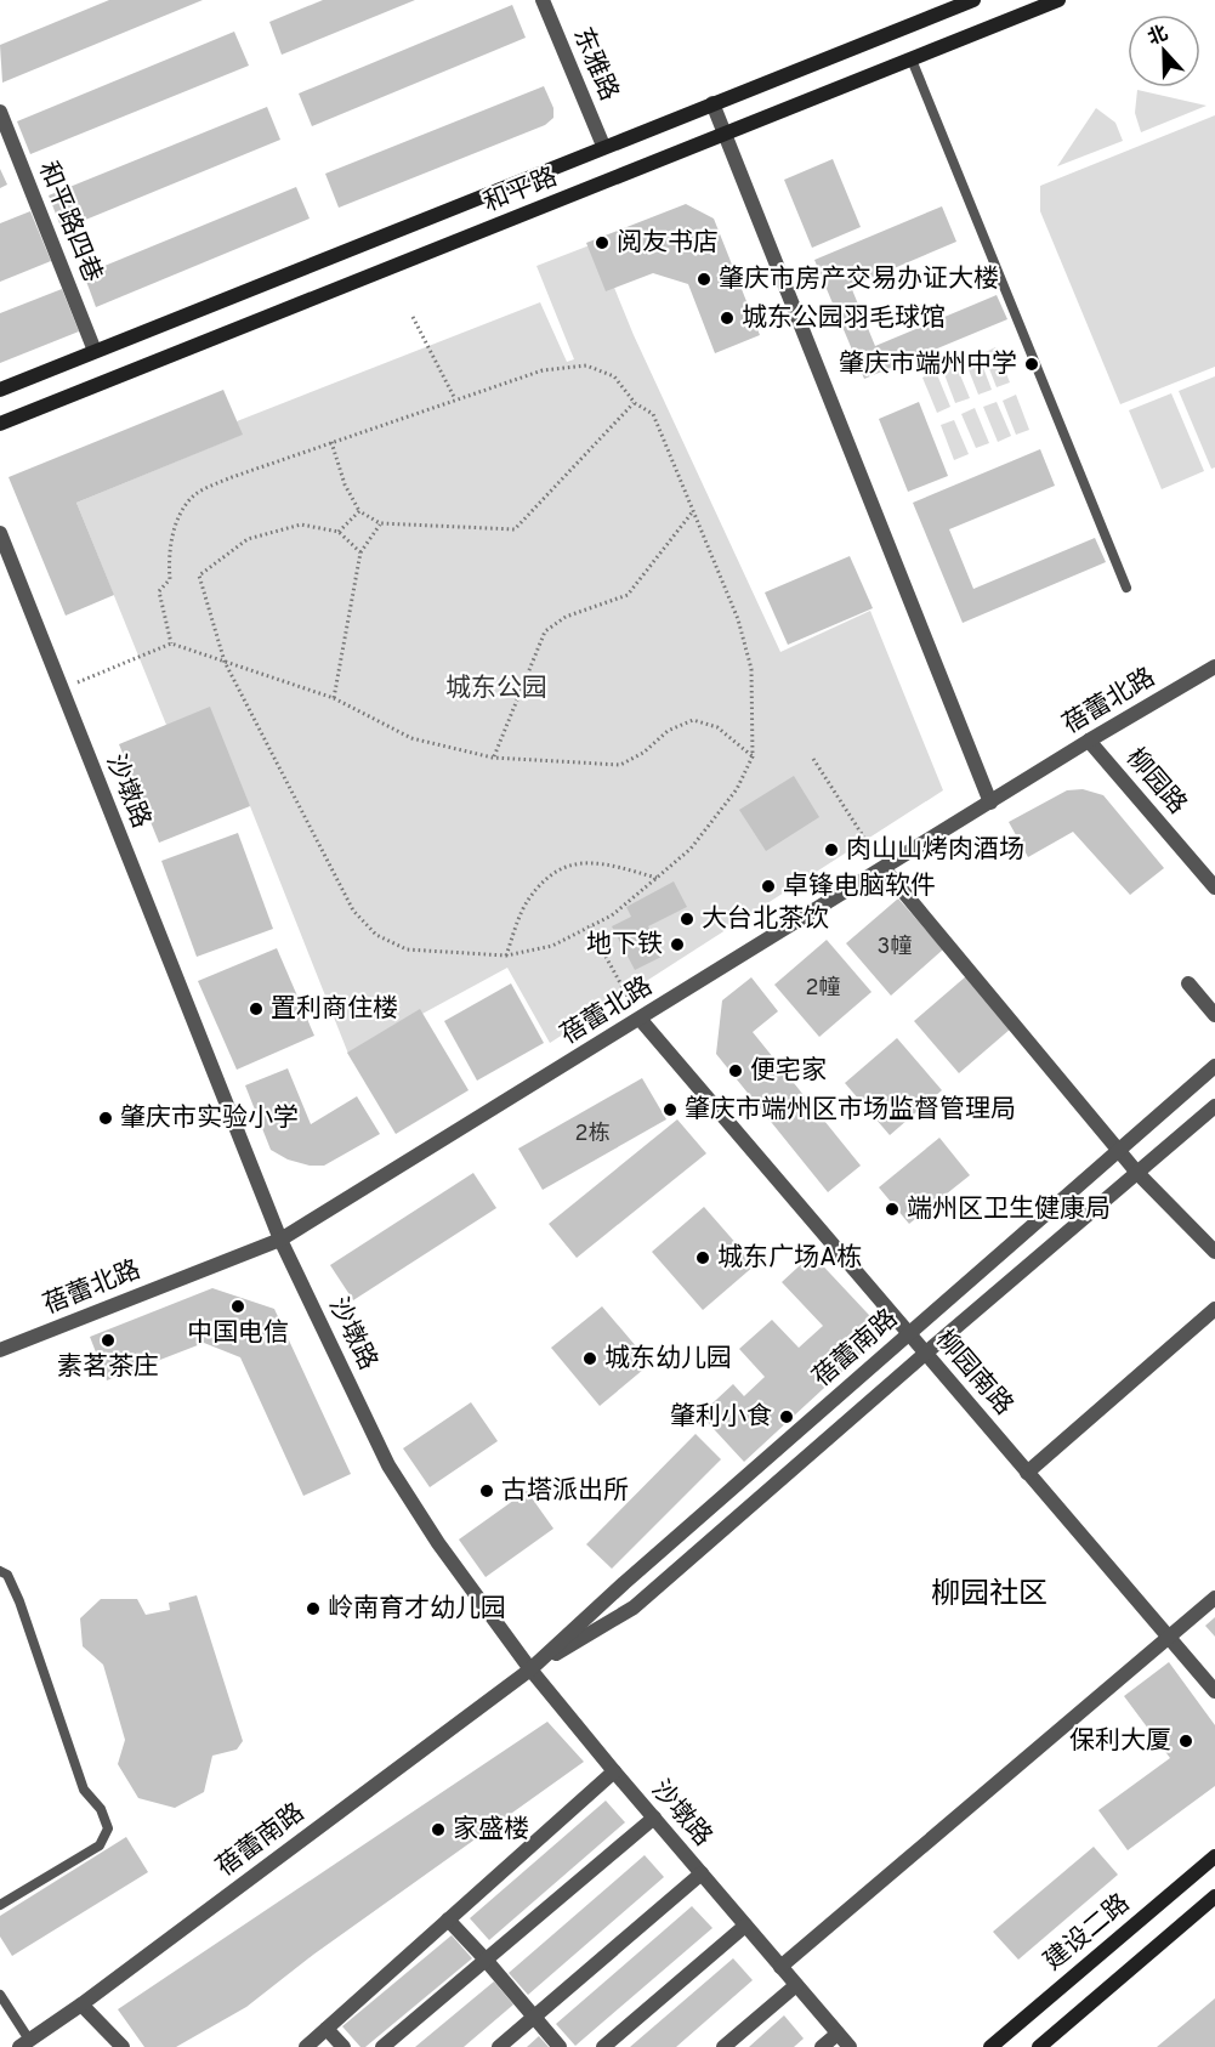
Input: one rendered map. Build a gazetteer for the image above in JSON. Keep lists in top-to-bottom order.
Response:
{
  "streets": {
    "main road": ["和平路", "建设二路"],
    "street": [
      "东雅路",
      "和平路四巷",
      "蓓蕾北路",
      "柳园路",
      "沙墩路",
      "蓓蕾南路",
      "柳园南路"
    ]
  },
  "crossings": [
    ["东雅路", "和平路"],
    ["和平路", "和平路四巷"],
    ["蓓蕾北路", "柳园路"],
    ["蓓蕾北路", "沙墩路"],
    ["蓓蕾北路", "柳园南路"],
    ["沙墩路", "蓓蕾南路"],
    ["蓓蕾南路", "柳园南路"]
  ],
  "districts": ["柳园社区"],
  "parks": ["城东公园"],
  "places": [
    "阅友书店",
    "肇庆市房产交易办证大楼",
    "城东公园羽毛球馆",
    "肇庆市端州中学",
    "肉山山烤肉酒场",
    "卓锋电脑软件",
    "大台北茶饮",
    "地下铁",
    "置利商住楼",
    "便宅家",
    "肇庆市端州区市场监督管理局",
    "肇庆市实验小学",
    "端州区卫生健康局",
    "城东广场A栋",
    "中国电信",
    "素茗茶庄",
    "城东幼儿园",
    "肇利小食",
    "古塔派出所",
    "岭南育才幼儿园",
    "保利大厦",
    "家盛楼"
  ],
  "house_numbers": ["3幢", "2幢", "2栋"],
  "north": "top"
}
